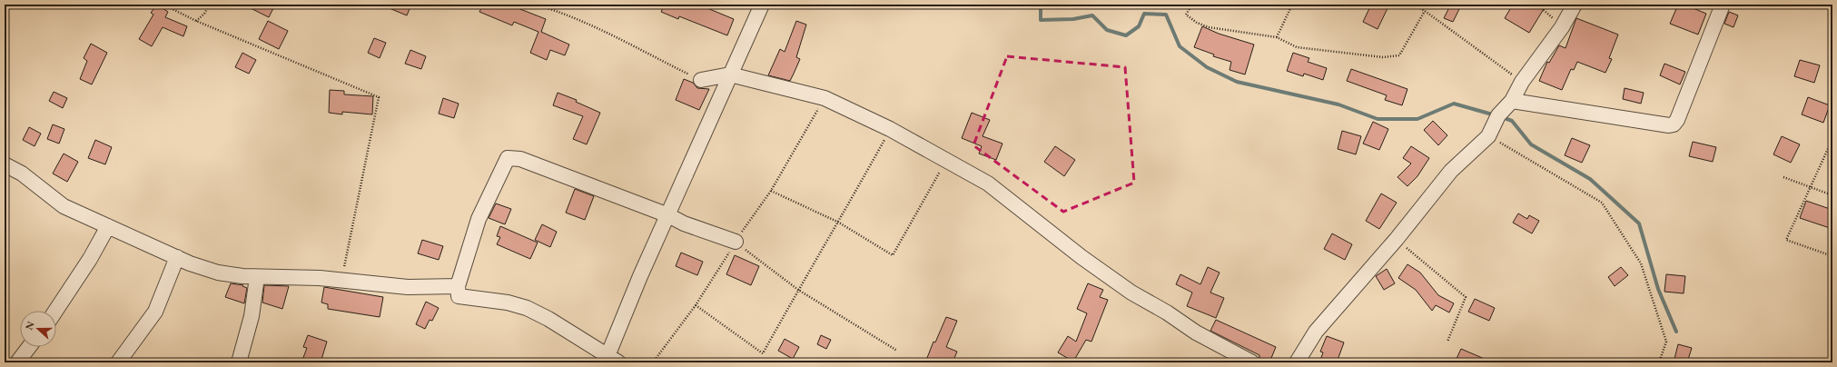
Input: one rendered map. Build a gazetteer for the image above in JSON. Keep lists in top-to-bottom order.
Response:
{
  "north": "left"
}
